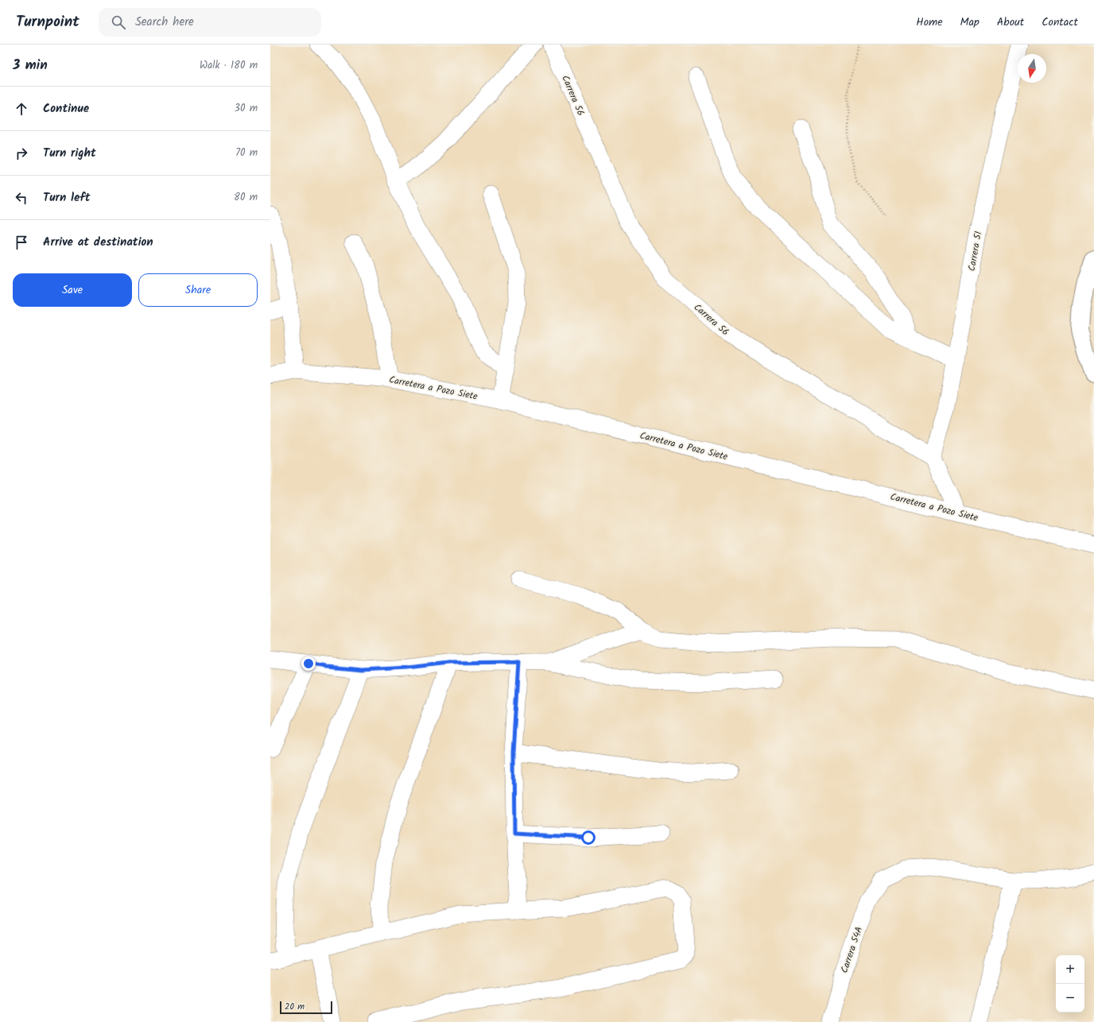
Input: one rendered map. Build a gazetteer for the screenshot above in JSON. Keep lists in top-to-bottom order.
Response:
{
  "streets": {
    "street": [
      "Carrera 56",
      "Carrera 51",
      "Carretera a Pozo Siete",
      "Carrera 54A"
    ]
  },
  "crossings": [
    ["Carrera 56", "Carrera 51"]
  ],
  "scale_bar": "20 m",
  "north": "bottom",
  "page": {
    "header": "Turnpoint",
    "search": "Search here",
    "nav": [
      "Home",
      "Map",
      "About",
      "Contact"
    ],
    "heading": ["3 min", "Walk · 180 m"],
    "list": [
      ["Continue", "30 m"],
      ["Turn right", "70 m"],
      ["Turn left", "80 m"],
      "Arrive at destination"
    ],
    "buttons": ["Save", "Share"],
    "map_buttons": ["+", "−"],
    "scale": "20 m"
  }
}
